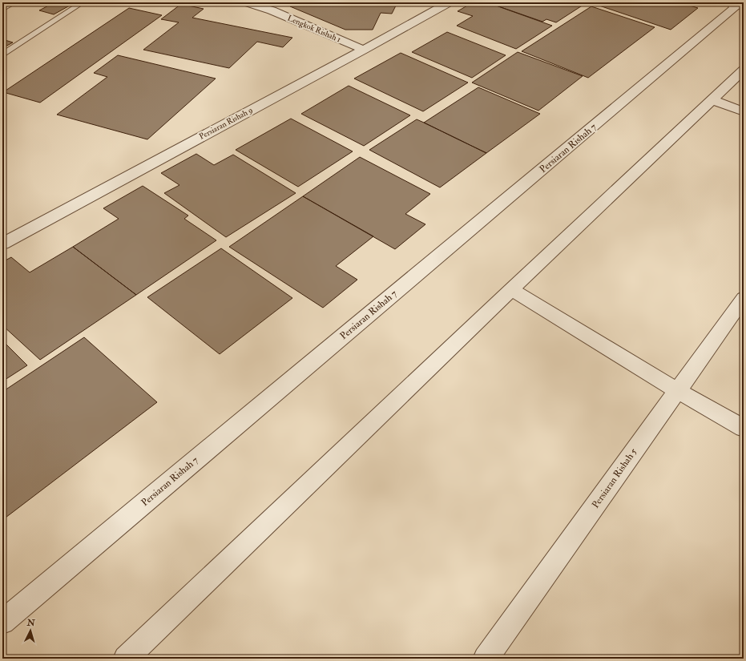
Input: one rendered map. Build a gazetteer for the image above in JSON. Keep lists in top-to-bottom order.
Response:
{
  "streets": {
    "street": [
      "Lengkok Rishah 1",
      "Persiaran Rishah 9",
      "Persiaran Rishah 7",
      "Persiaran Rishah 5"
    ]
  },
  "crossings": [
    ["Lengkok Rishah 1", "Persiaran Rishah 9"]
  ],
  "north": "top"
}
